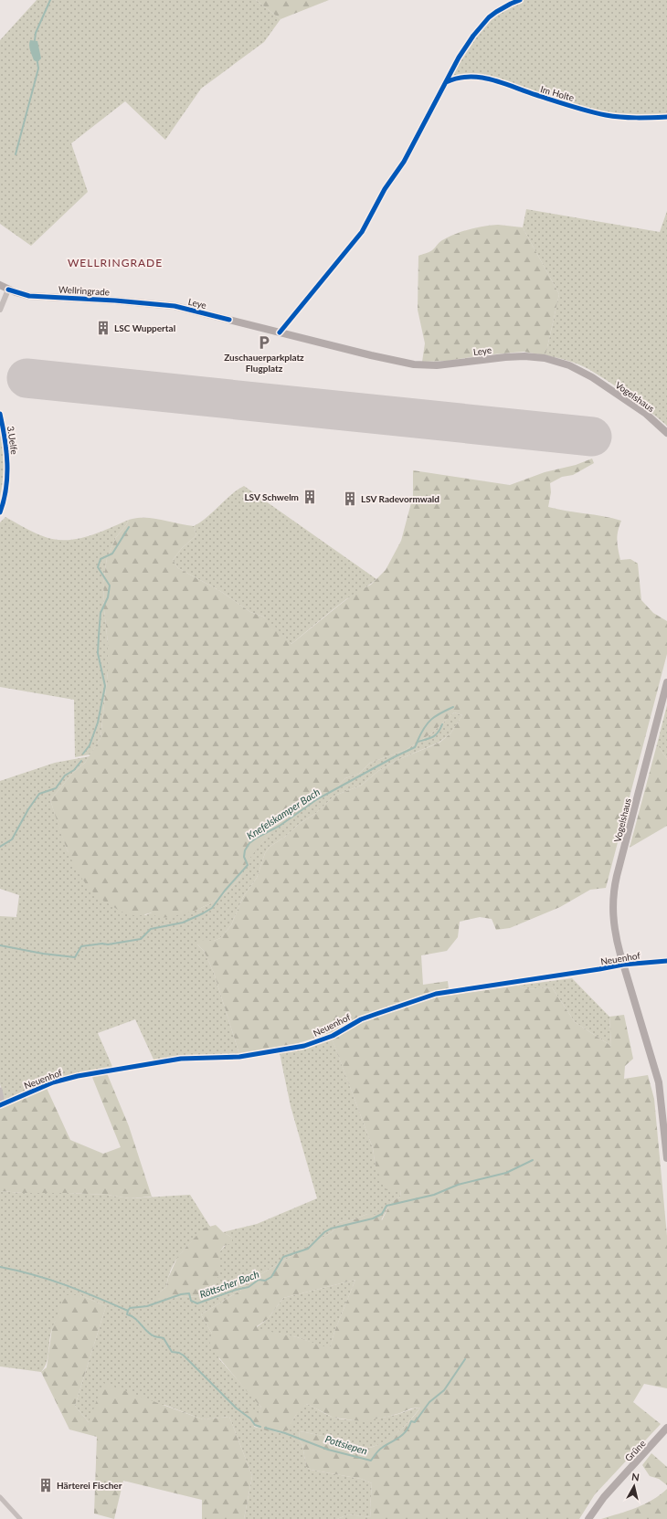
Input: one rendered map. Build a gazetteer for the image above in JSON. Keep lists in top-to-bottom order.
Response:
{
  "streets": {
    "main road": [
      "Wellringrade",
      "Leye",
      "Vogelshaus",
      "Neuenhof",
      "Grüne"
    ],
    "street": ["Im Holte", "3.Uelfe"]
  },
  "crossings": [
    ["Wellringrade", "Leye"],
    ["Leye", "Vogelshaus"],
    ["Vogelshaus", "Neuenhof"]
  ],
  "districts": ["WELLRINGRADE"],
  "water": ["Knefelskamper Bach", "Röttscher Bach", "Pottsiepen"],
  "places": {
    "building": [
      "LSC Wuppertal",
      "LSV Schwelm",
      "LSV Radevormwald",
      "Härterei Fischer"
    ],
    "parking": ["Zuschauerparkplatz Flugplatz"]
  },
  "north": "top"
}
